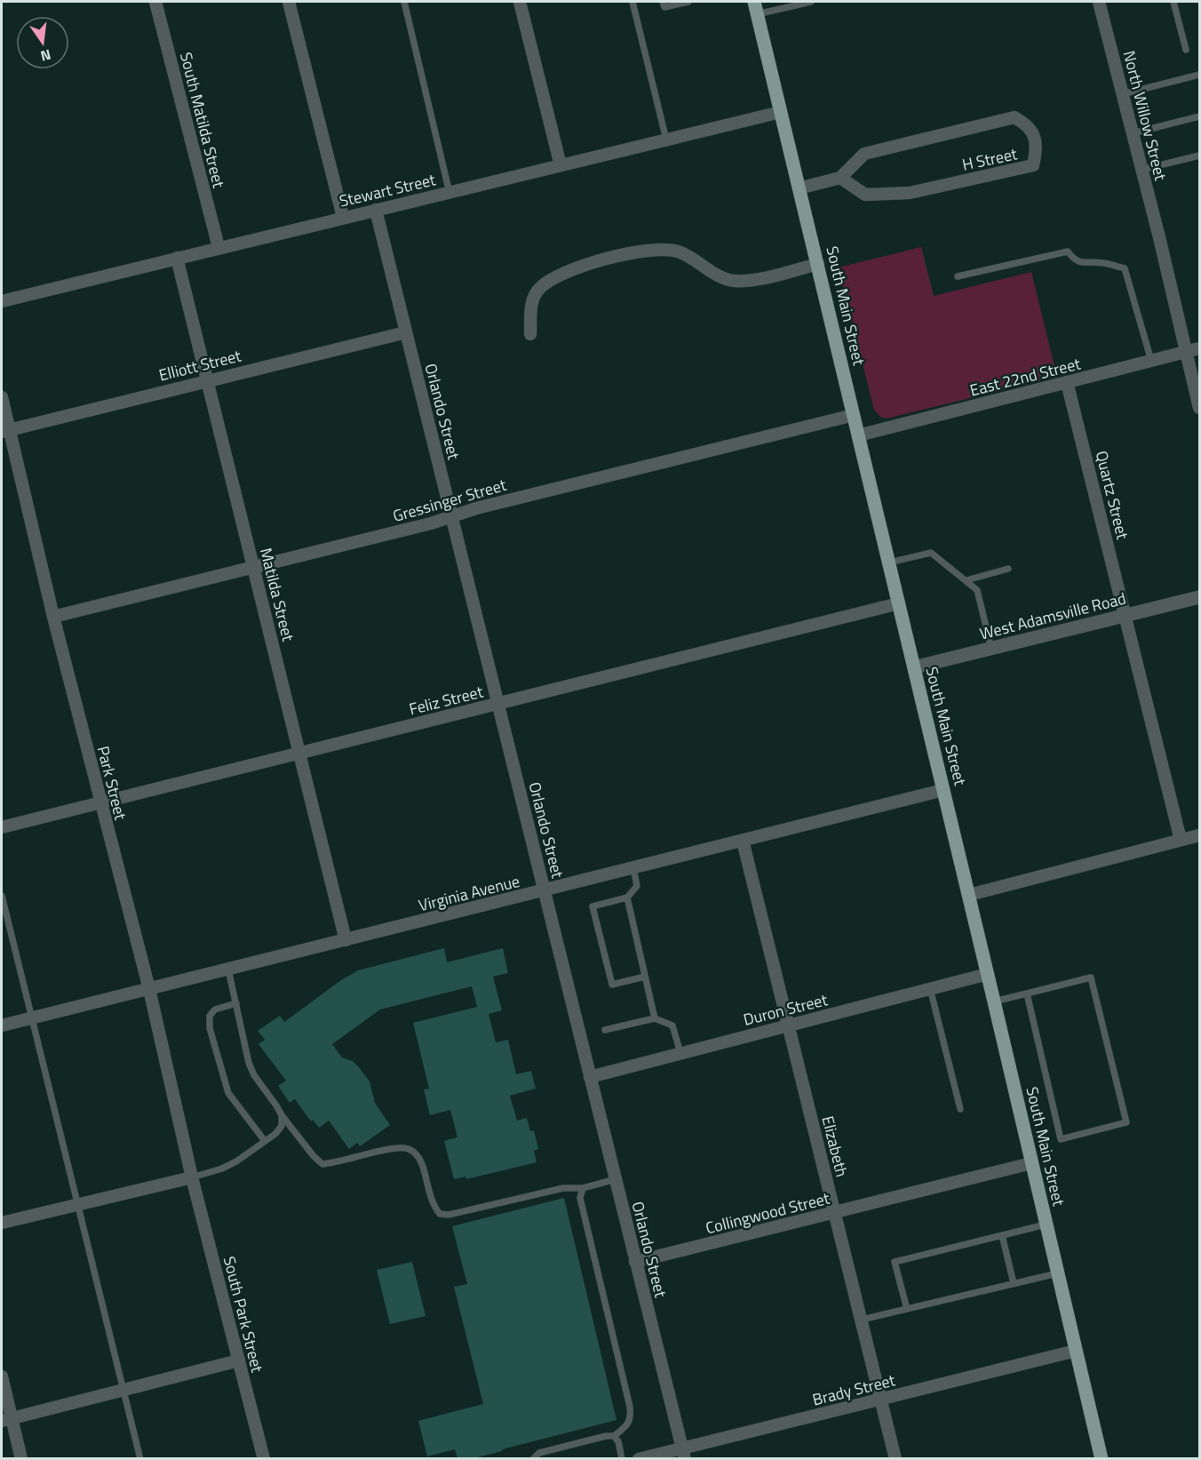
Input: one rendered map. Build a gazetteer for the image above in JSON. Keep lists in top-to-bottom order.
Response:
{
  "streets": {
    "main road": ["South Main Street"],
    "street": [
      "North Willow Street",
      "South Matilda Street",
      "H Street",
      "Stewart Street",
      "Elliott Street",
      "East 22nd Street",
      "Orlando Street",
      "Quartz Street",
      "Gressinger Street",
      "Matilda Street",
      "West Adamsville Road",
      "Feliz Street",
      "Park Street",
      "Virginia Avenue",
      "Duron Street",
      "Elizabeth",
      "Collingwood Street",
      "South Park Street",
      "Brady Street"
    ]
  },
  "crossings": [
    ["North Willow Street", "East 22nd Street"],
    ["South Matilda Street", "Stewart Street"],
    ["Stewart Street", "South Main Street"],
    ["Stewart Street", "Orlando Street"],
    ["Stewart Street", "Matilda Street"],
    ["South Main Street", "East 22nd Street"],
    ["South Main Street", "Gressinger Street"],
    ["South Main Street", "West Adamsville Road"],
    ["South Main Street", "Feliz Street"],
    ["South Main Street", "Virginia Avenue"],
    ["South Main Street", "Duron Street"],
    ["South Main Street", "Collingwood Street"],
    ["South Main Street", "Brady Street"],
    ["Elliott Street", "Orlando Street"],
    ["Elliott Street", "Matilda Street"],
    ["Elliott Street", "Park Street"],
    ["East 22nd Street", "Quartz Street"],
    ["Orlando Street", "Gressinger Street"],
    ["Orlando Street", "Feliz Street"],
    ["Orlando Street", "Virginia Avenue"],
    ["Orlando Street", "Duron Street"],
    ["Orlando Street", "Collingwood Street"],
    ["Orlando Street", "Brady Street"],
    ["Quartz Street", "West Adamsville Road"],
    ["Gressinger Street", "Matilda Street"],
    ["Gressinger Street", "Park Street"],
    ["Matilda Street", "Feliz Street"],
    ["Matilda Street", "Virginia Avenue"],
    ["Feliz Street", "Park Street"],
    ["Park Street", "Virginia Avenue"],
    ["Park Street", "South Park Street"],
    ["Virginia Avenue", "Elizabeth"],
    ["Duron Street", "Elizabeth"],
    ["Elizabeth", "Collingwood Street"],
    ["Elizabeth", "Brady Street"]
  ],
  "north": "bottom"
}
